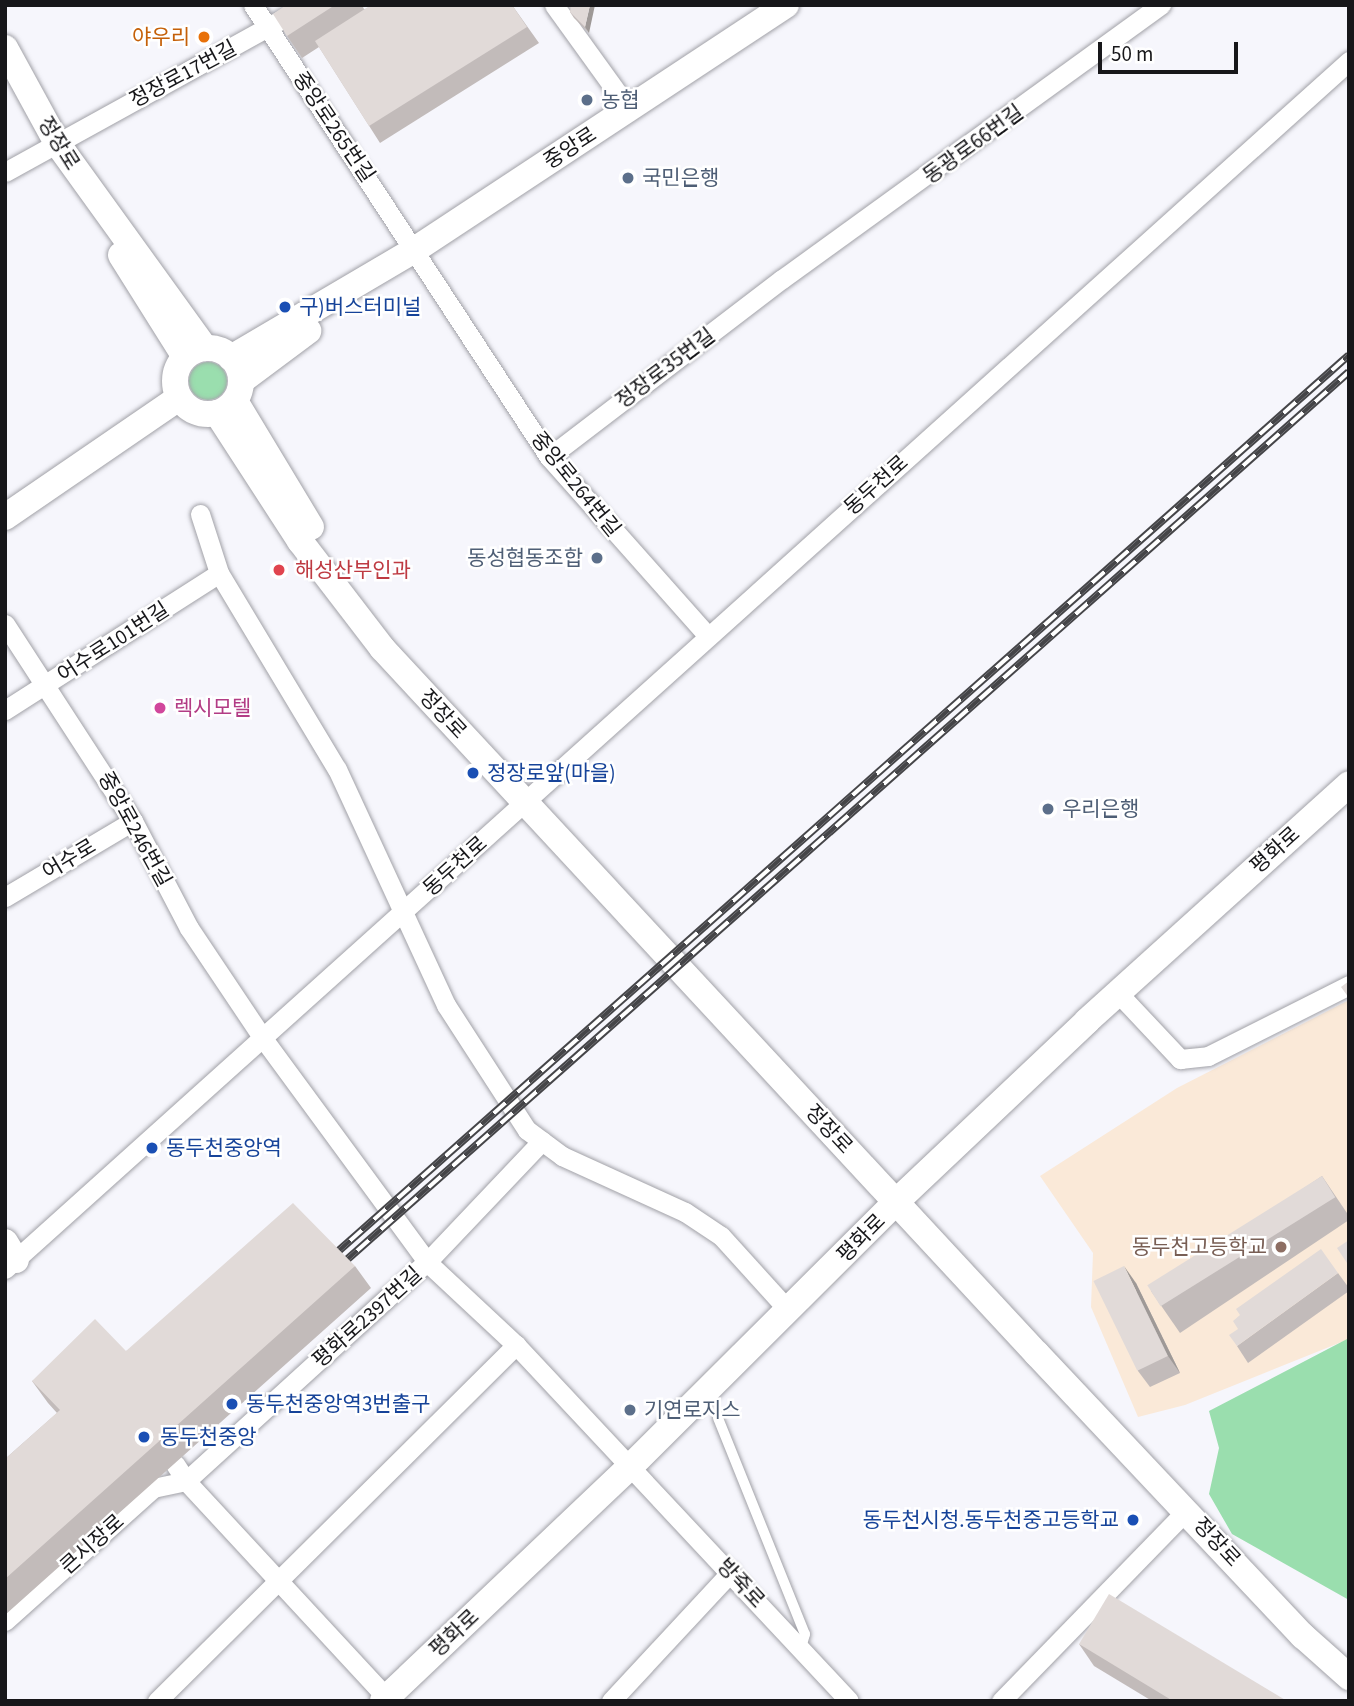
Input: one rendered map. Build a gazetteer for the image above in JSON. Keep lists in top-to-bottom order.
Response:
{
  "streets": {
    "street": [
      "정장로17번길",
      "중앙로265번길",
      "정장로",
      "동광로66번길",
      "중앙로",
      "정장로35번길",
      "중앙로264번길",
      "동두천로",
      "어수로101번길",
      "중앙로246번길",
      "평화로",
      "어수로",
      "평화로2397번길",
      "큰시장로",
      "방죽로"
    ]
  },
  "crossings": [
    ["정장로17번길", "중앙로265번길"],
    ["정장로17번길", "정장로"],
    ["중앙로265번길", "중앙로"],
    ["중앙로265번길", "중앙로264번길"],
    ["정장로", "중앙로"],
    ["정장로", "동두천로"],
    ["정장로", "평화로"],
    ["동광로66번길", "정장로35번길"],
    ["중앙로", "중앙로264번길"],
    ["정장로35번길", "중앙로264번길"],
    ["중앙로264번길", "동두천로"],
    ["동두천로", "어수로101번길"],
    ["동두천로", "중앙로246번길"],
    ["동두천로", "평화로"],
    ["어수로101번길", "중앙로246번길"],
    ["중앙로246번길", "어수로"],
    ["평화로", "평화로2397번길"],
    ["평화로", "방죽로"],
    ["평화로2397번길", "큰시장로"],
    ["평화로2397번길", "방죽로"]
  ],
  "places": [
    "야우리",
    "농협",
    "국민은행",
    "구)버스터미널",
    "동성협동조합",
    "해성산부인과",
    "렉시모텔",
    "정장로앞(마을)",
    "우리은행",
    "동두천중앙역",
    "동두천고등학교",
    "동두천중앙역3번출구",
    "기연로지스",
    "동두천중앙",
    "동두천시청.동두천중고등학교"
  ],
  "scale_bar": "50 m"
}
